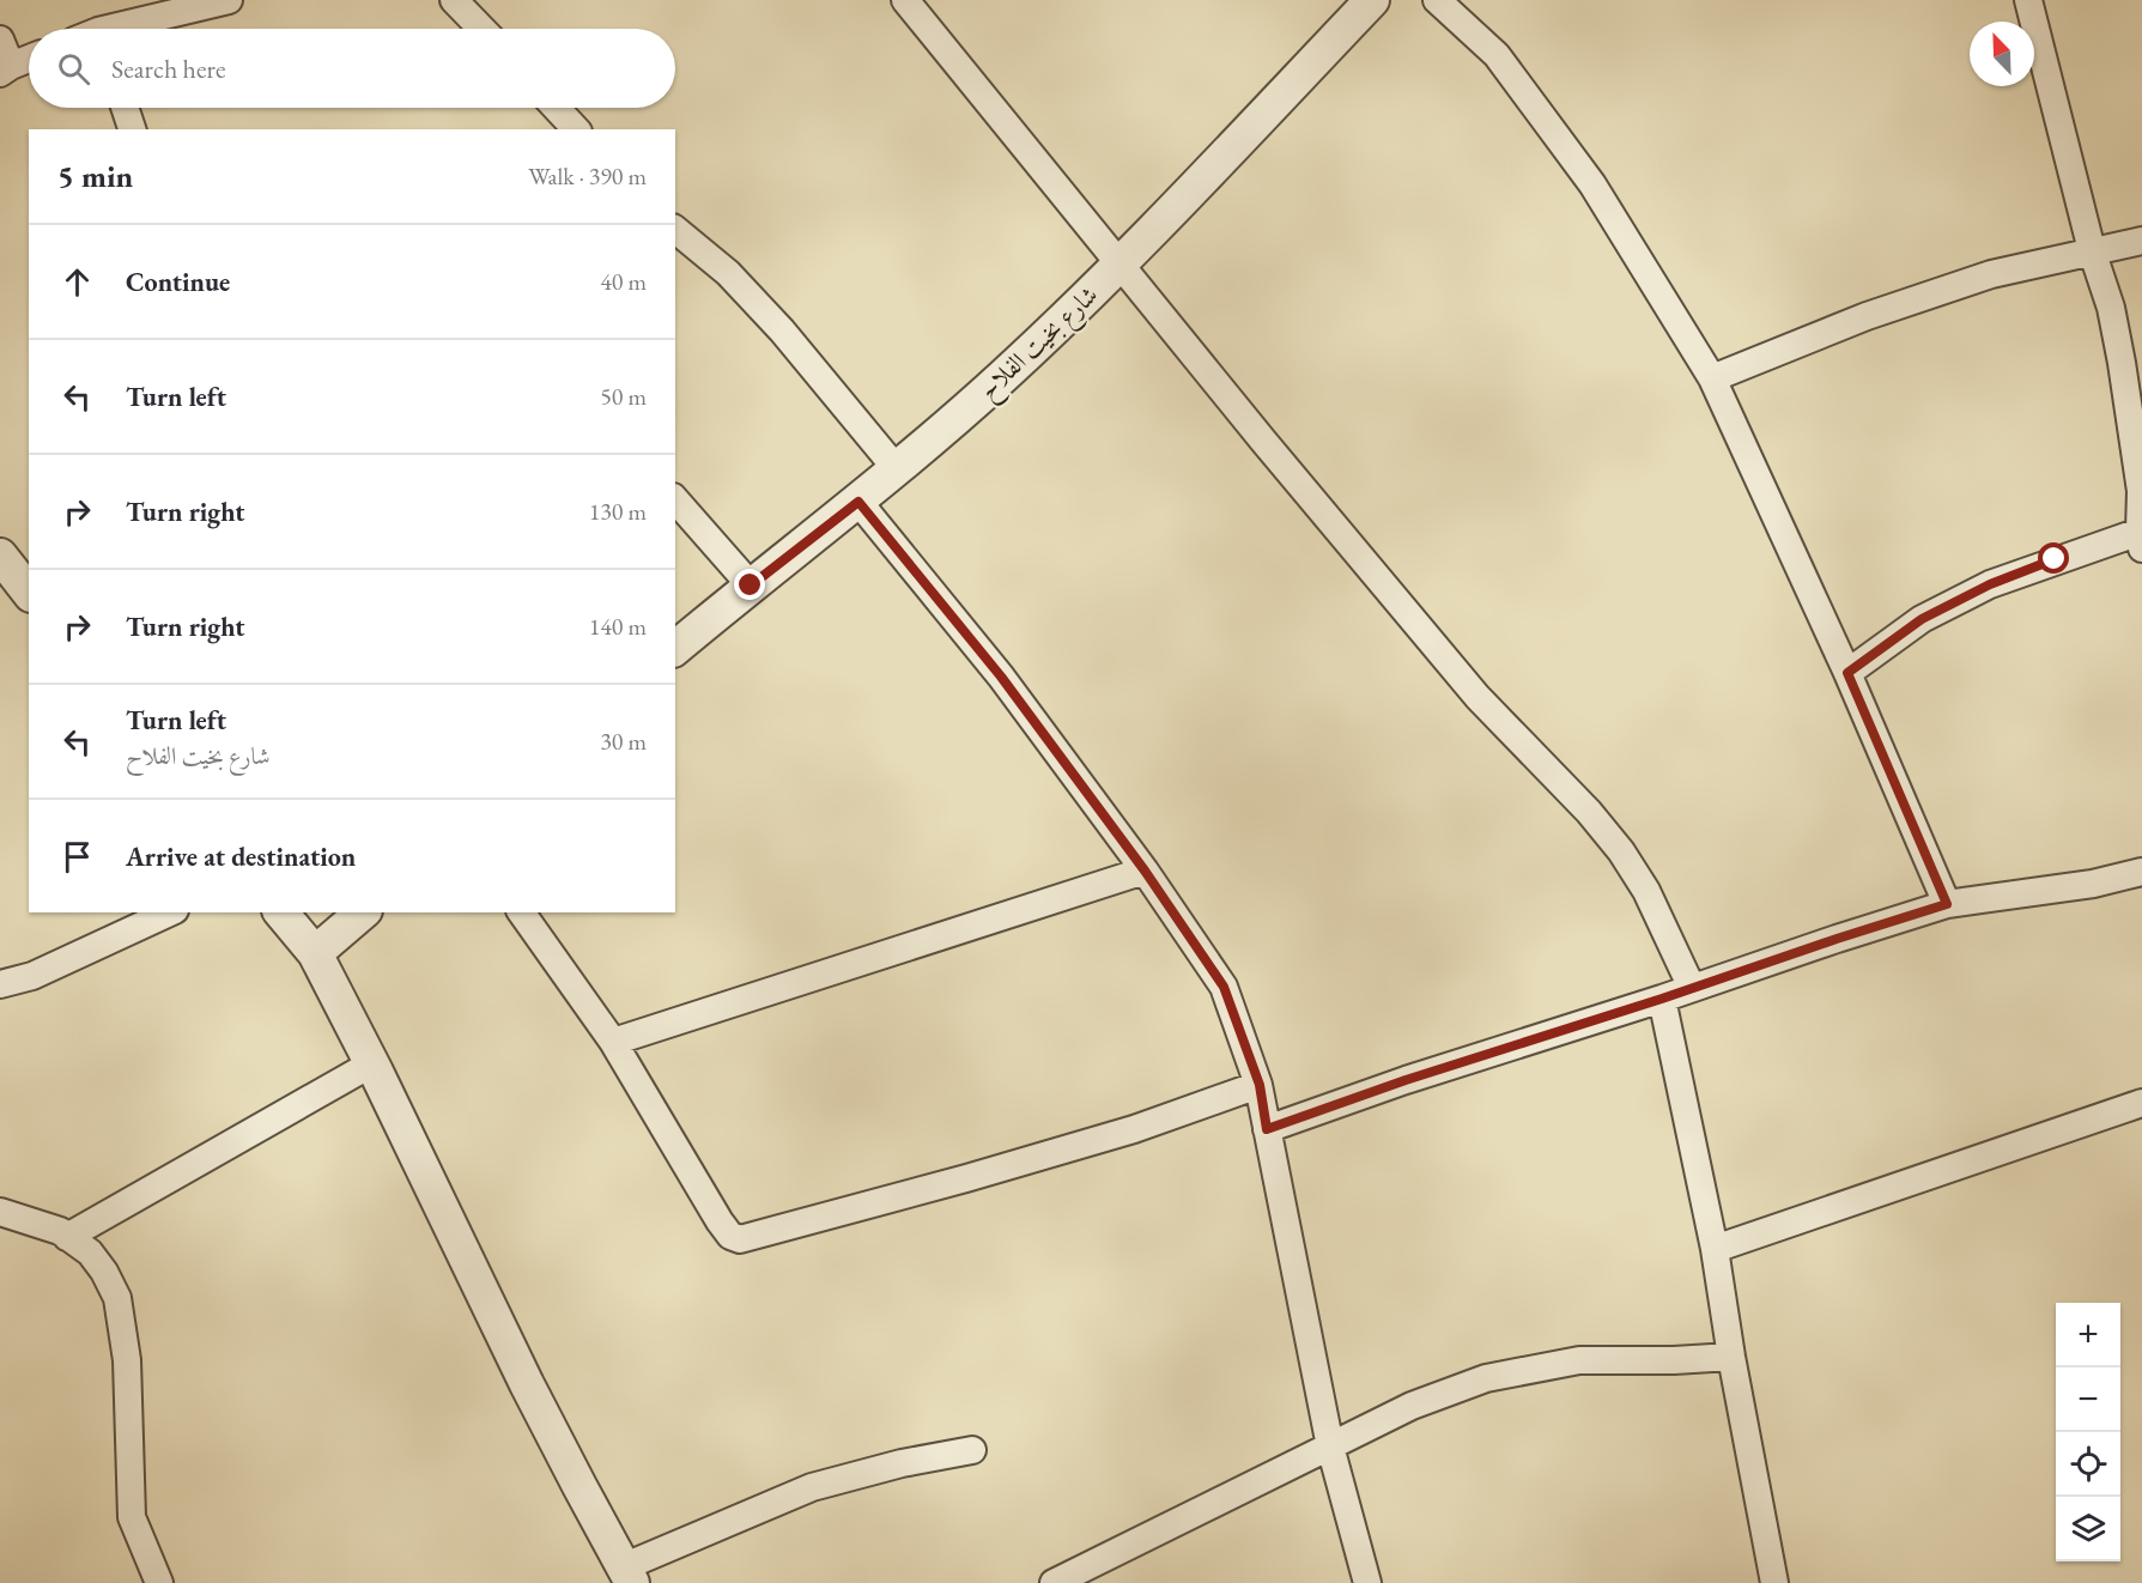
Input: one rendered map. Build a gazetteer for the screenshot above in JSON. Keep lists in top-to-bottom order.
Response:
{
  "streets": {
    "street": ["شارع بخيت الفلاح"]
  },
  "north": "top left",
  "page": {
    "search": "Search here",
    "heading": ["5 min", "Walk · 390 m"],
    "list": [
      ["Continue", "40 m"],
      ["Turn left", "50 m"],
      ["Turn right", "130 m"],
      ["Turn right", "140 m"],
      ["Turn left", "شارع بخيت الفلاح", "30 m"],
      "Arrive at destination"
    ],
    "map_buttons": ["+", "−"]
  }
}
